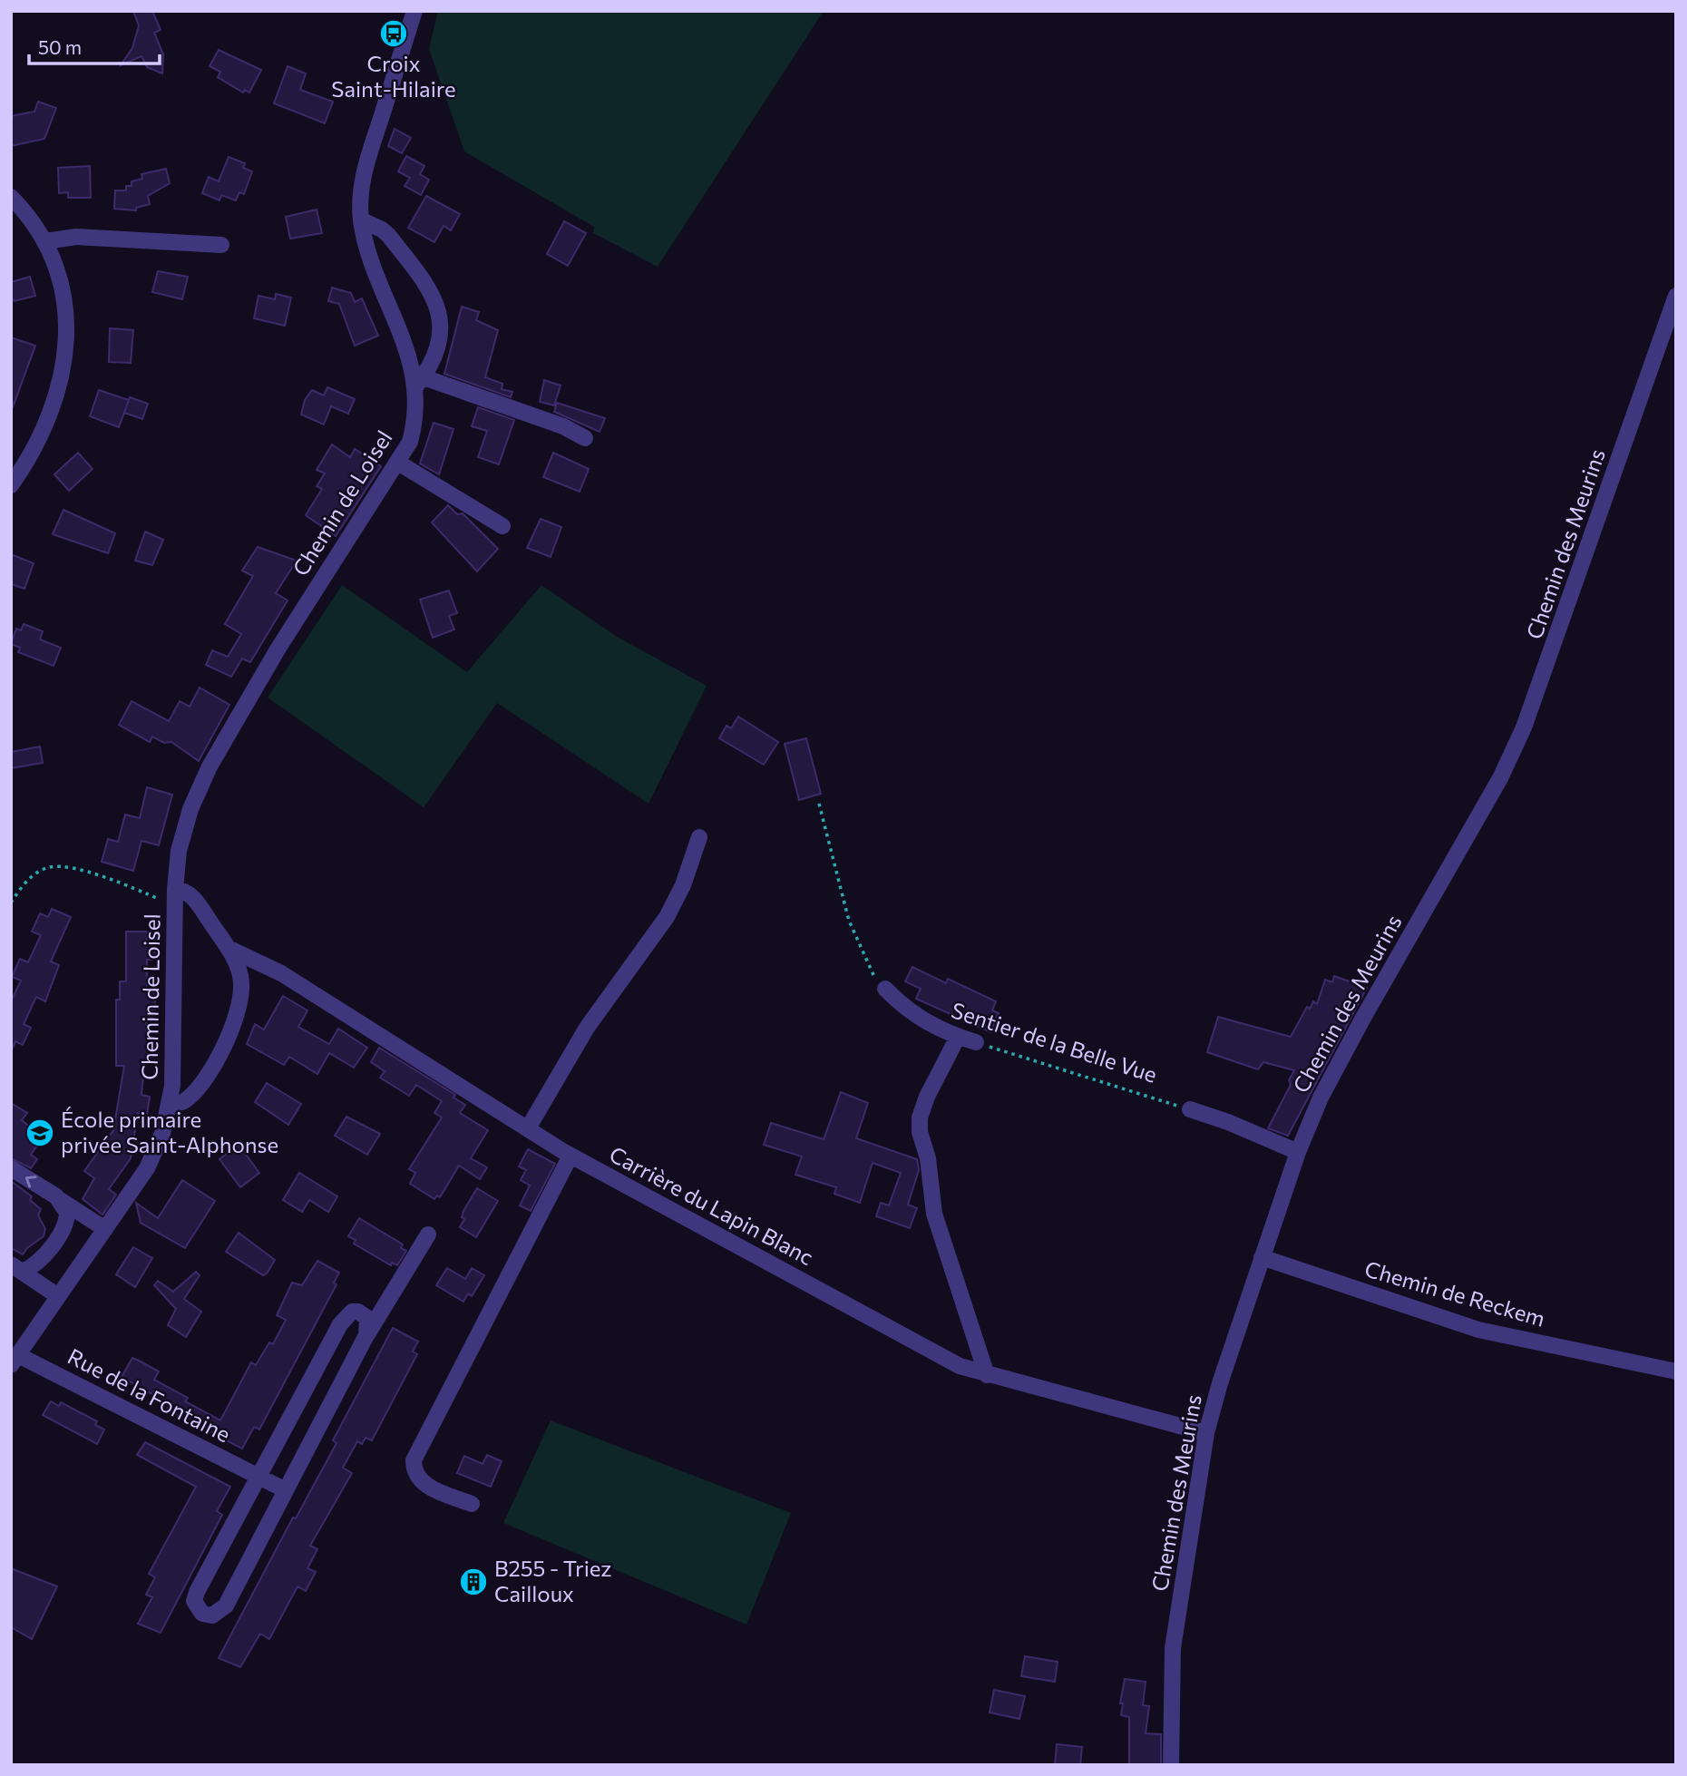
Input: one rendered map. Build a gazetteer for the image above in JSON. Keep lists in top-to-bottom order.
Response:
{
  "streets": {
    "street": [
      "Chemin de Loisel",
      "Chemin des Meurins",
      "Sentier de la Belle Vue",
      "Carrière du Lapin Blanc",
      "Chemin de Reckem",
      "Rue de la Fontaine"
    ]
  },
  "crossings": [
    ["Chemin de Loisel", "Carrière du Lapin Blanc"],
    ["Chemin de Loisel", "Rue de la Fontaine"],
    ["Chemin des Meurins", "Carrière du Lapin Blanc"],
    ["Chemin des Meurins", "Chemin de Reckem"]
  ],
  "places": {
    "bus stop": ["Croix Saint-Hilaire"],
    "school or university": ["École primaire privée Saint-Alphonse"],
    "building": ["B255 - Triez Cailloux"]
  },
  "scale_bar": "50 m"
}
